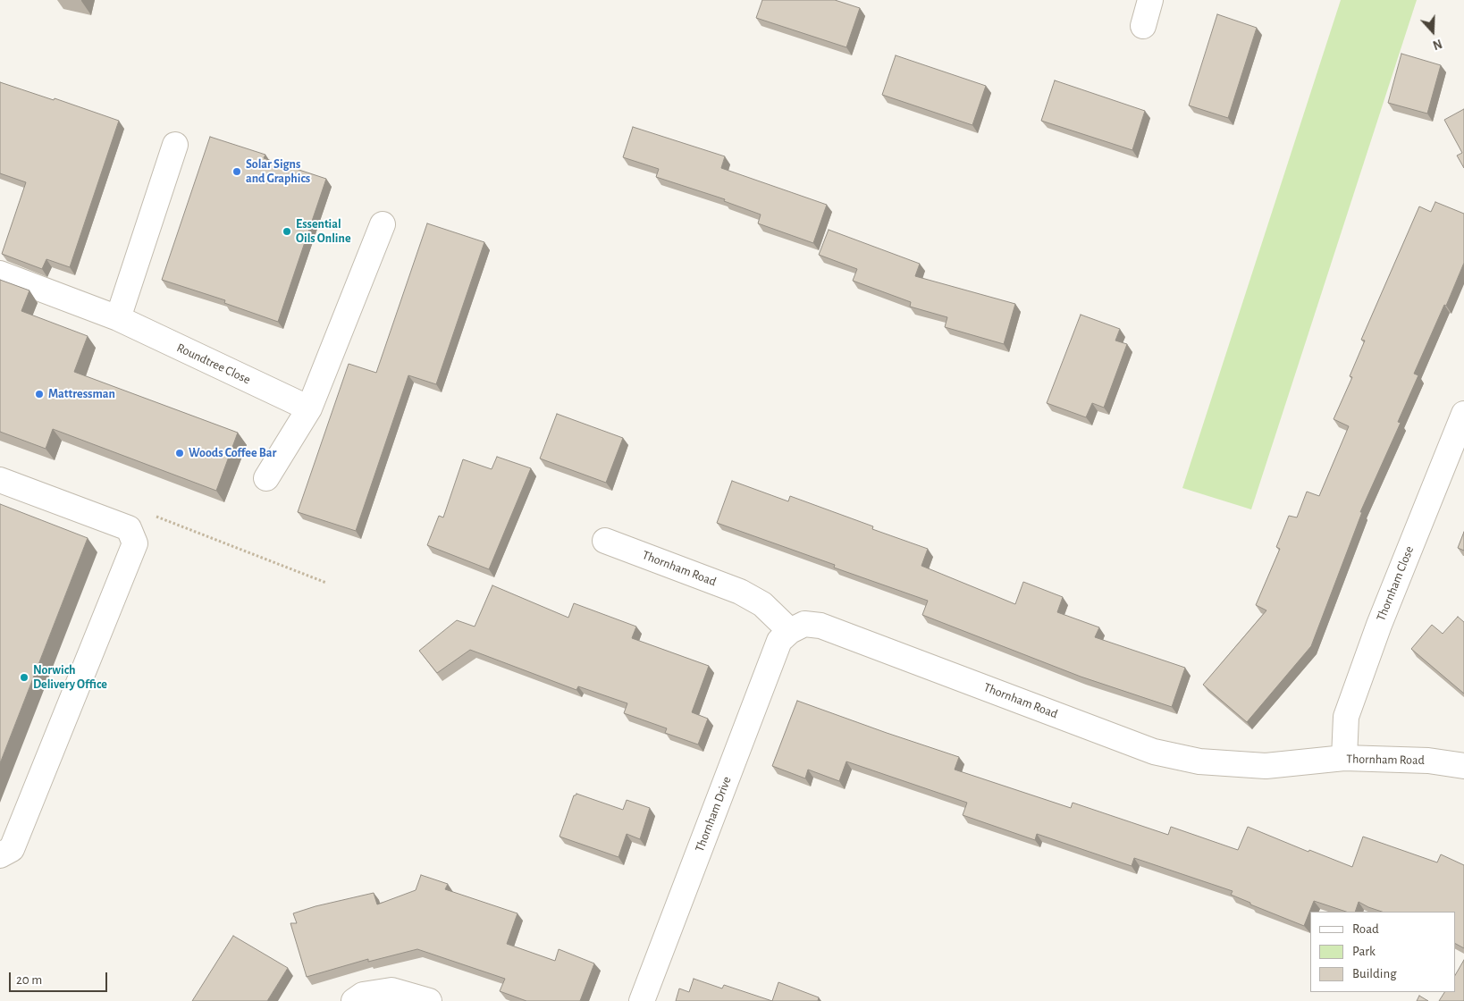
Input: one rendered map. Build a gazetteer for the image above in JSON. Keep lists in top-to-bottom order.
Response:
{
  "streets": {
    "street": [
      "Roundtree Close",
      "Thornham Road",
      "Thornham Close",
      "Thornham Drive"
    ]
  },
  "crossings": [
    ["Thornham Road", "Thornham Close"],
    ["Thornham Road", "Thornham Drive"]
  ],
  "places": [
    "Solar Signs and Graphics",
    "Essential Oils Online",
    "Mattressman",
    "Woods Coffee Bar",
    "Norwich Delivery Office"
  ],
  "legend": ["Road", "Park", "Building"],
  "scale_bar": "20 m",
  "north": "bottom"
}
